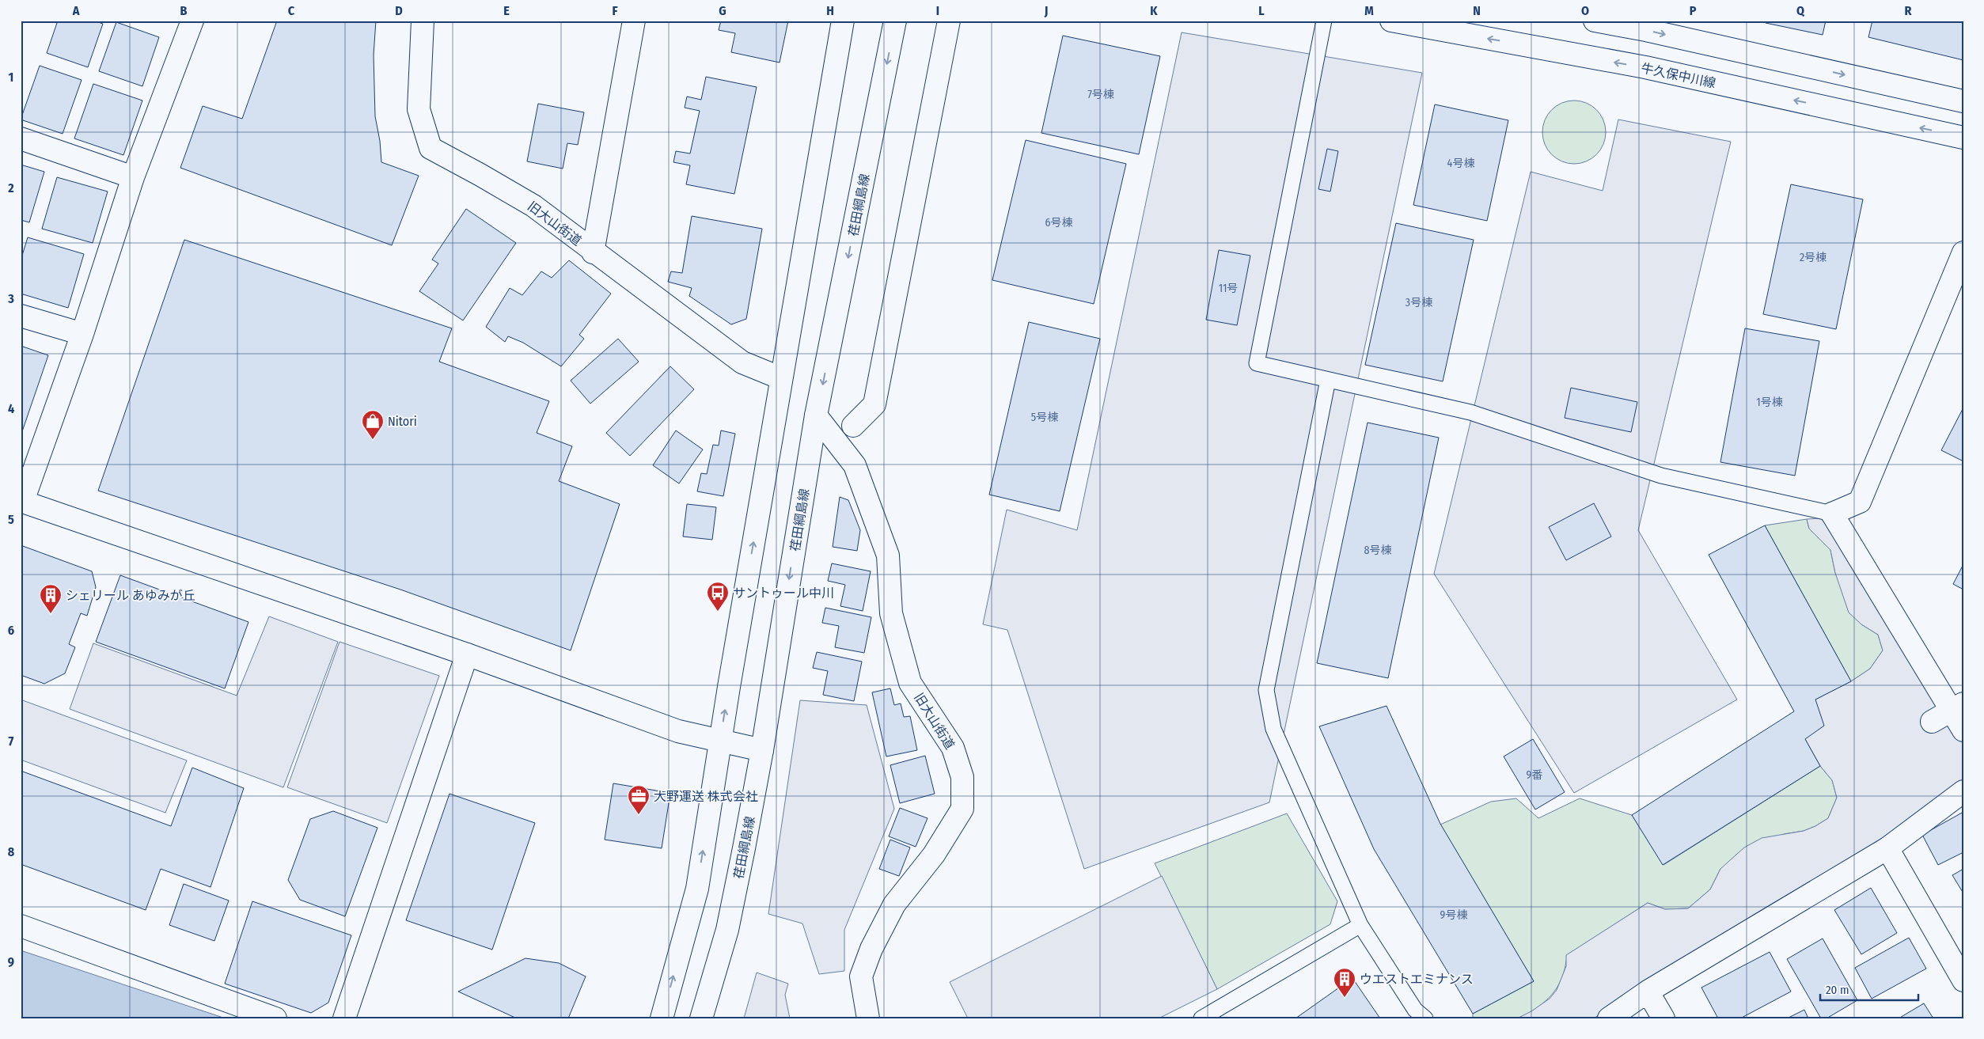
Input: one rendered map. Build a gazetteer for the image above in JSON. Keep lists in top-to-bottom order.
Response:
{
  "streets": {
    "street": ["牛久保中川線", "荏田綱島線", "旧大山街道"]
  },
  "crossings": [
    ["荏田綱島線", "旧大山街道"]
  ],
  "places": {
    "shop": ["Nitori"],
    "bus stop": ["サントゥール中川"],
    "building": ["シェリール あゆみが丘", "ウエストエミナンス"],
    "office": ["大野運送 株式会社"]
  },
  "house_numbers": [
    "7号棟",
    "4号棟",
    "6号棟",
    "2号棟",
    "11号",
    "3号棟",
    "1号棟",
    "5号棟",
    "8号棟",
    "9番",
    "9号棟"
  ],
  "scale_bar": "20 m",
  "grid": {
    "columns": [
      "A",
      "B",
      "C",
      "D",
      "E",
      "F",
      "G",
      "H",
      "I",
      "J",
      "K",
      "L",
      "M",
      "N",
      "O",
      "P",
      "Q",
      "R"
    ],
    "rows": [
      "1",
      "2",
      "3",
      "4",
      "5",
      "6",
      "7",
      "8",
      "9"
    ]
  }
}
